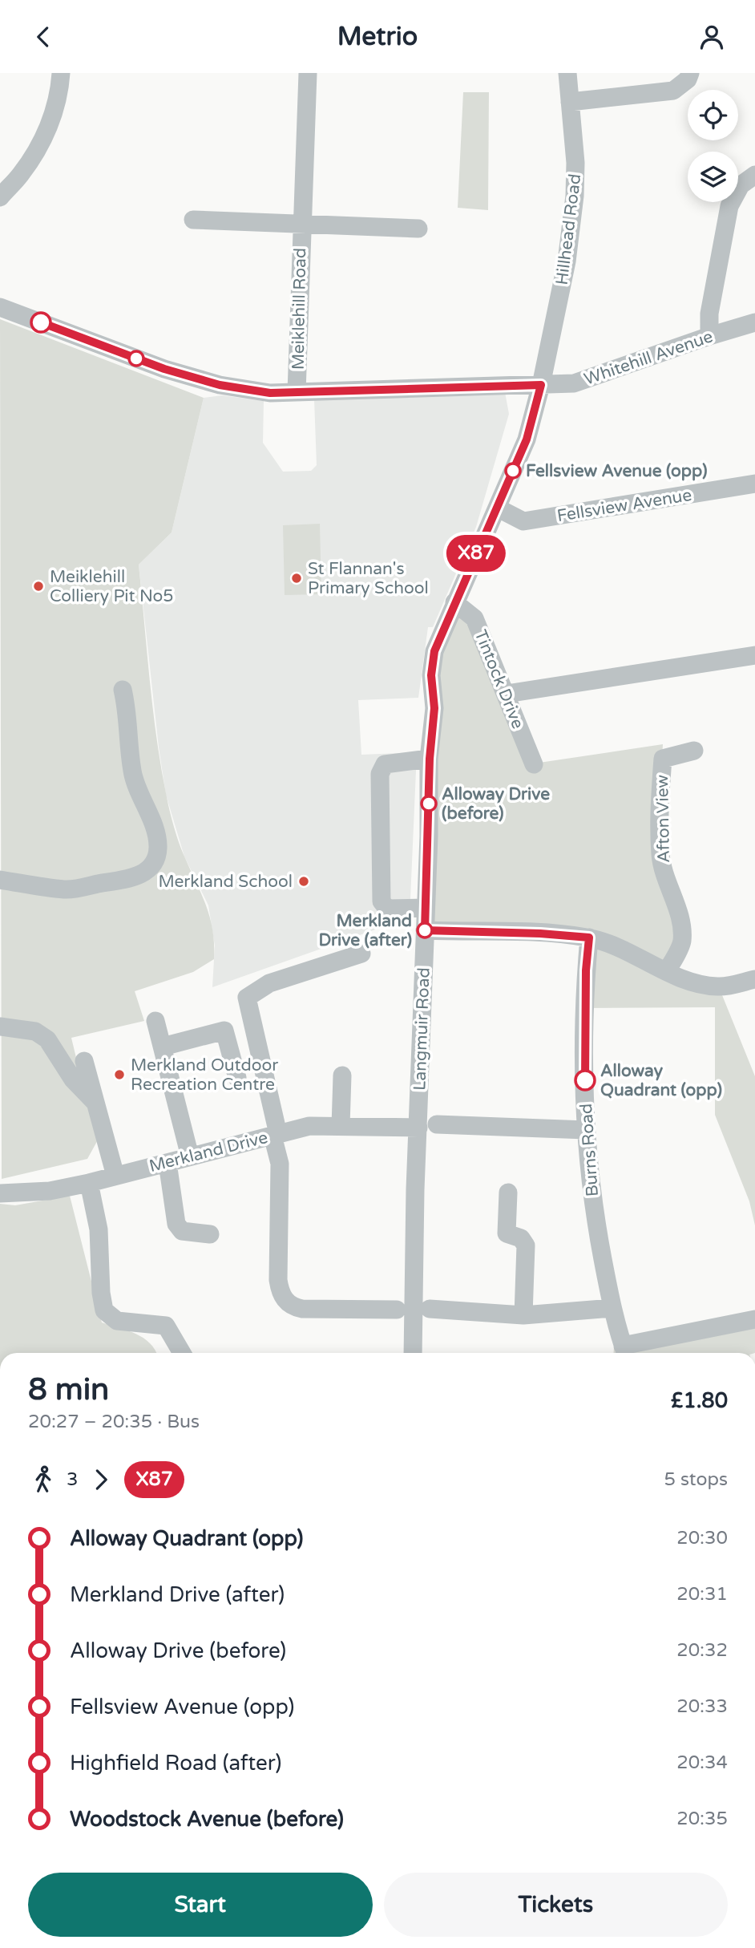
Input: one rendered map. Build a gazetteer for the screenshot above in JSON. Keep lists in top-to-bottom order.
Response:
{
  "streets": {
    "street": [
      "Hillhead Road",
      "Meiklehill Road",
      "Whitehill Avenue",
      "Fellsview Avenue",
      "Tintock Drive",
      "Afton View",
      "Langmuir Road",
      "Burns Road",
      "Merkland Drive"
    ]
  },
  "crossings": [
    ["Hillhead Road", "Whitehill Avenue"],
    ["Hillhead Road", "Langmuir Road"],
    ["Meiklehill Road", "Whitehill Avenue"],
    ["Whitehill Avenue", "Langmuir Road"],
    ["Fellsview Avenue", "Langmuir Road"],
    ["Tintock Drive", "Langmuir Road"],
    ["Langmuir Road", "Merkland Drive"]
  ],
  "places": [
    "Fellsview Avenue (opp)",
    "St Flannan's Primary School",
    "Meiklehill Colliery Pit No5",
    "Alloway Drive (before)",
    "Merkland School",
    "Merkland Drive (after)",
    "Merkland Outdoor Recreation Centre",
    "Alloway Quadrant (opp)"
  ],
  "lines": ["bus line X87"],
  "page": {
    "header": "Metrio",
    "on_map": "X87",
    "heading": ["8 min", "20:27 – 20:35 · Bus", "£1.80"],
    "legs": ["3", "X87", "5 stops"],
    "list": [
      {
        "name": "Alloway Quadrant (opp)",
        "value": "20:30"
      },
      {
        "name": "Merkland Drive (after)",
        "value": "20:31"
      },
      {
        "name": "Alloway Drive (before)",
        "value": "20:32"
      },
      {
        "name": "Fellsview Avenue (opp)",
        "value": "20:33"
      },
      {
        "name": "Highfield Road (after)",
        "value": "20:34"
      },
      {
        "name": "Woodstock Avenue (before)",
        "value": "20:35"
      }
    ],
    "buttons": ["Start", "Tickets"]
  }
}
